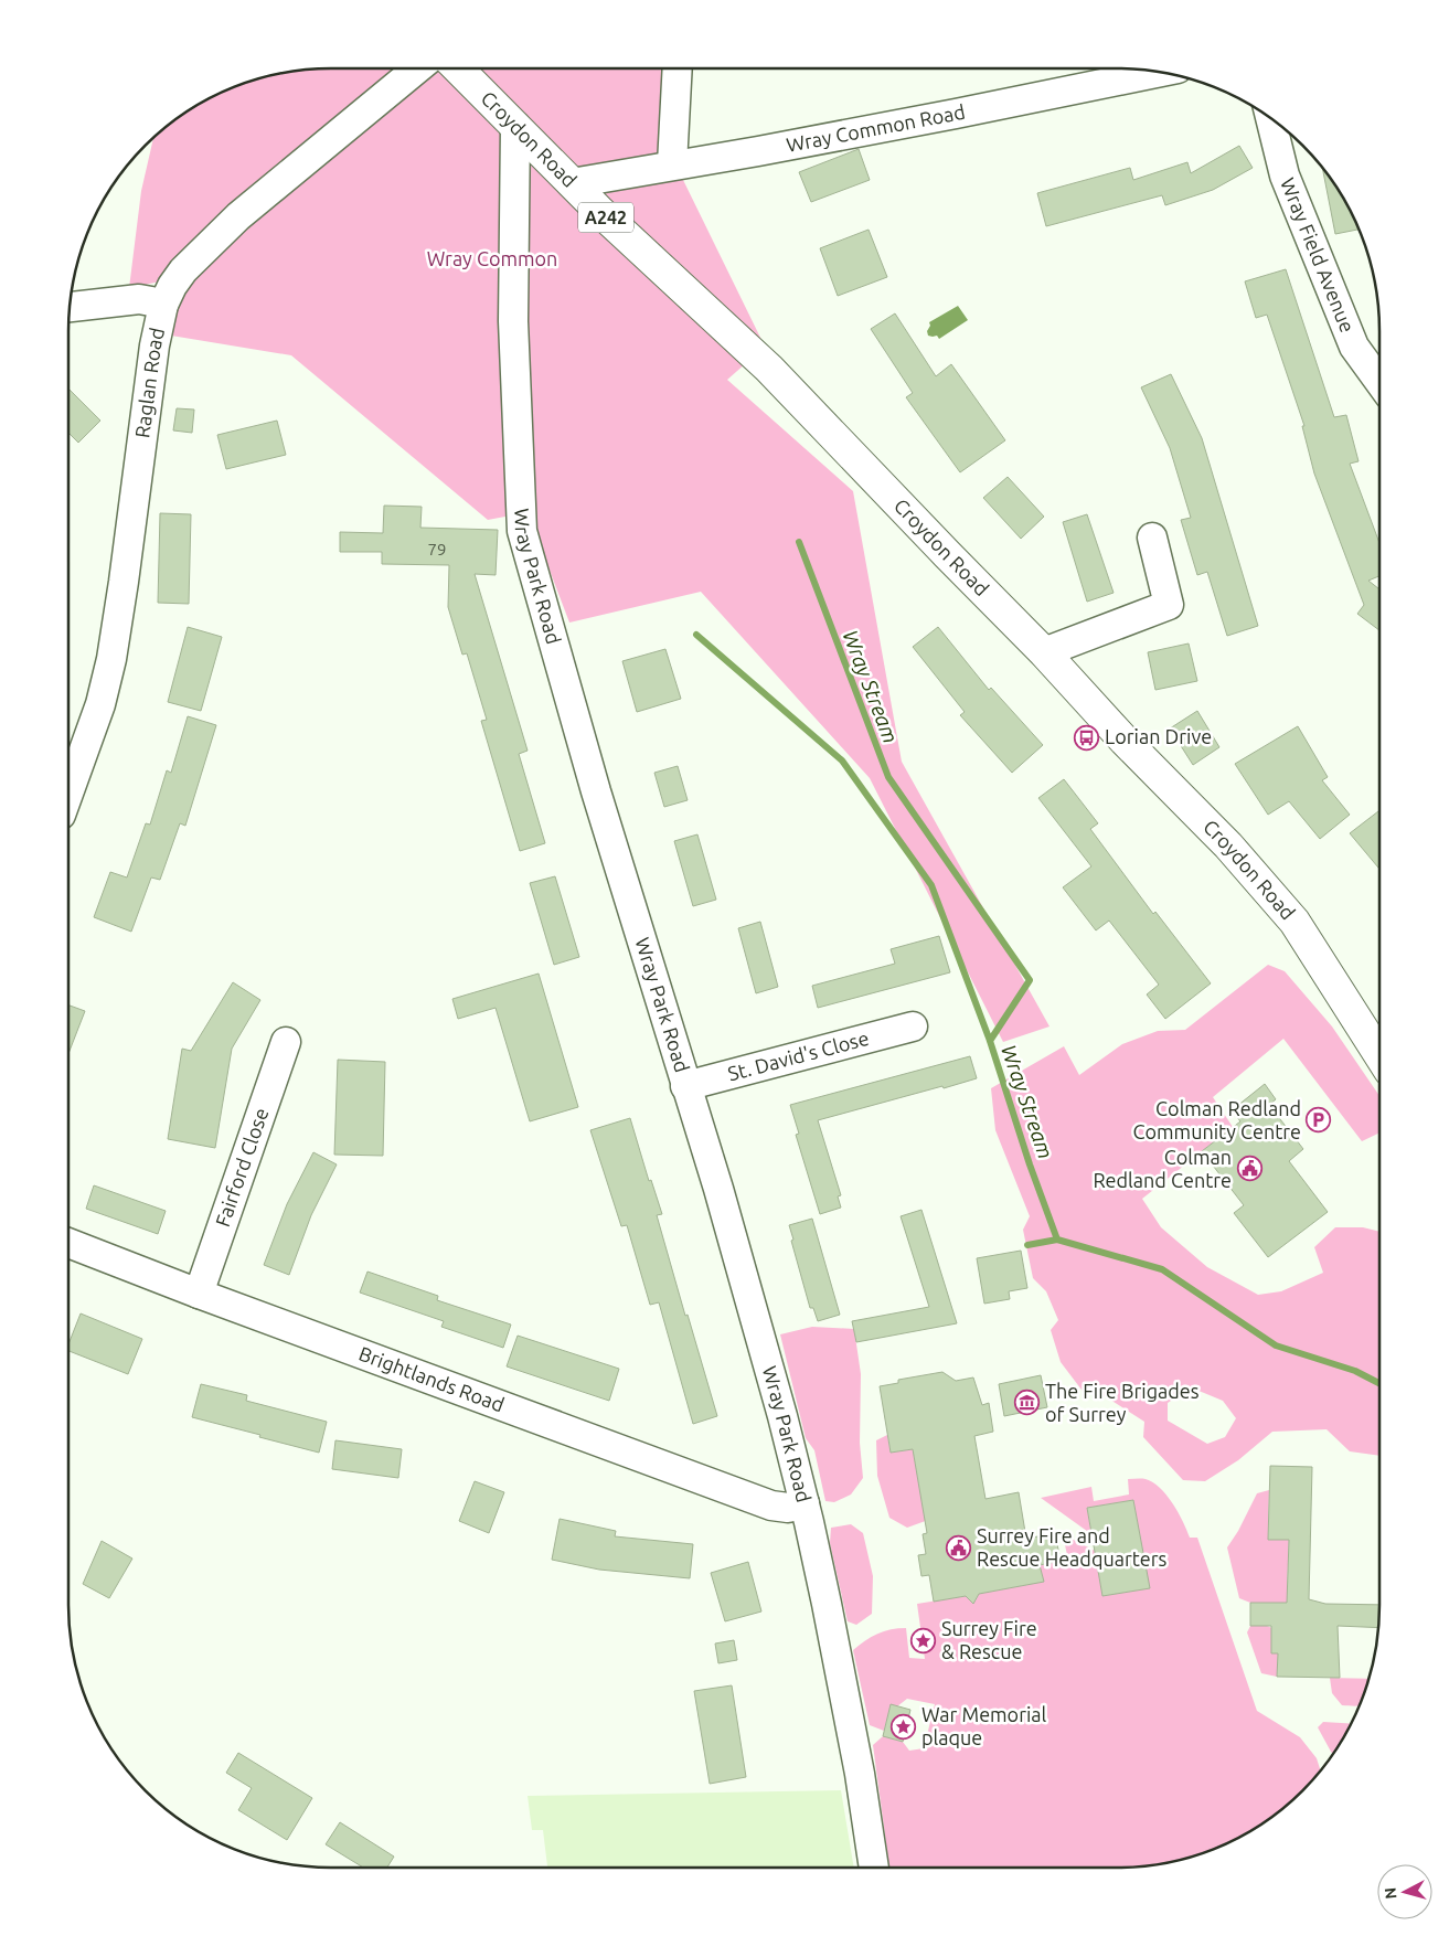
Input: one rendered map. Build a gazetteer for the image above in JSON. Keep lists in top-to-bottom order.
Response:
{
  "streets": {
    "main road": ["Croydon Road", "A242"],
    "street": [
      "Wray Common Road",
      "Wray Field Avenue",
      "Raglan Road",
      "Wray Park Road",
      "St. David's Close",
      "Fairford Close",
      "Brightlands Road"
    ]
  },
  "crossings": [
    ["Wray Common Road", "Croydon Road"],
    ["Croydon Road", "Wray Park Road"],
    ["Wray Park Road", "St. David's Close"],
    ["Wray Park Road", "Brightlands Road"],
    ["Fairford Close", "Brightlands Road"]
  ],
  "water": ["Wray Stream"],
  "parks": ["Wray Common"],
  "places": {
    "bus stop": ["Lorian Drive"],
    "parking": ["Colman Redland Community Centre"],
    "public building": ["Colman Redland Centre", "Surrey Fire and Rescue Headquarters"],
    "museum": ["The Fire Brigades of Surrey"],
    "place": ["Surrey Fire & Rescue", "War Memorial plaque"]
  },
  "house_numbers": ["79"],
  "north": "left"
}
